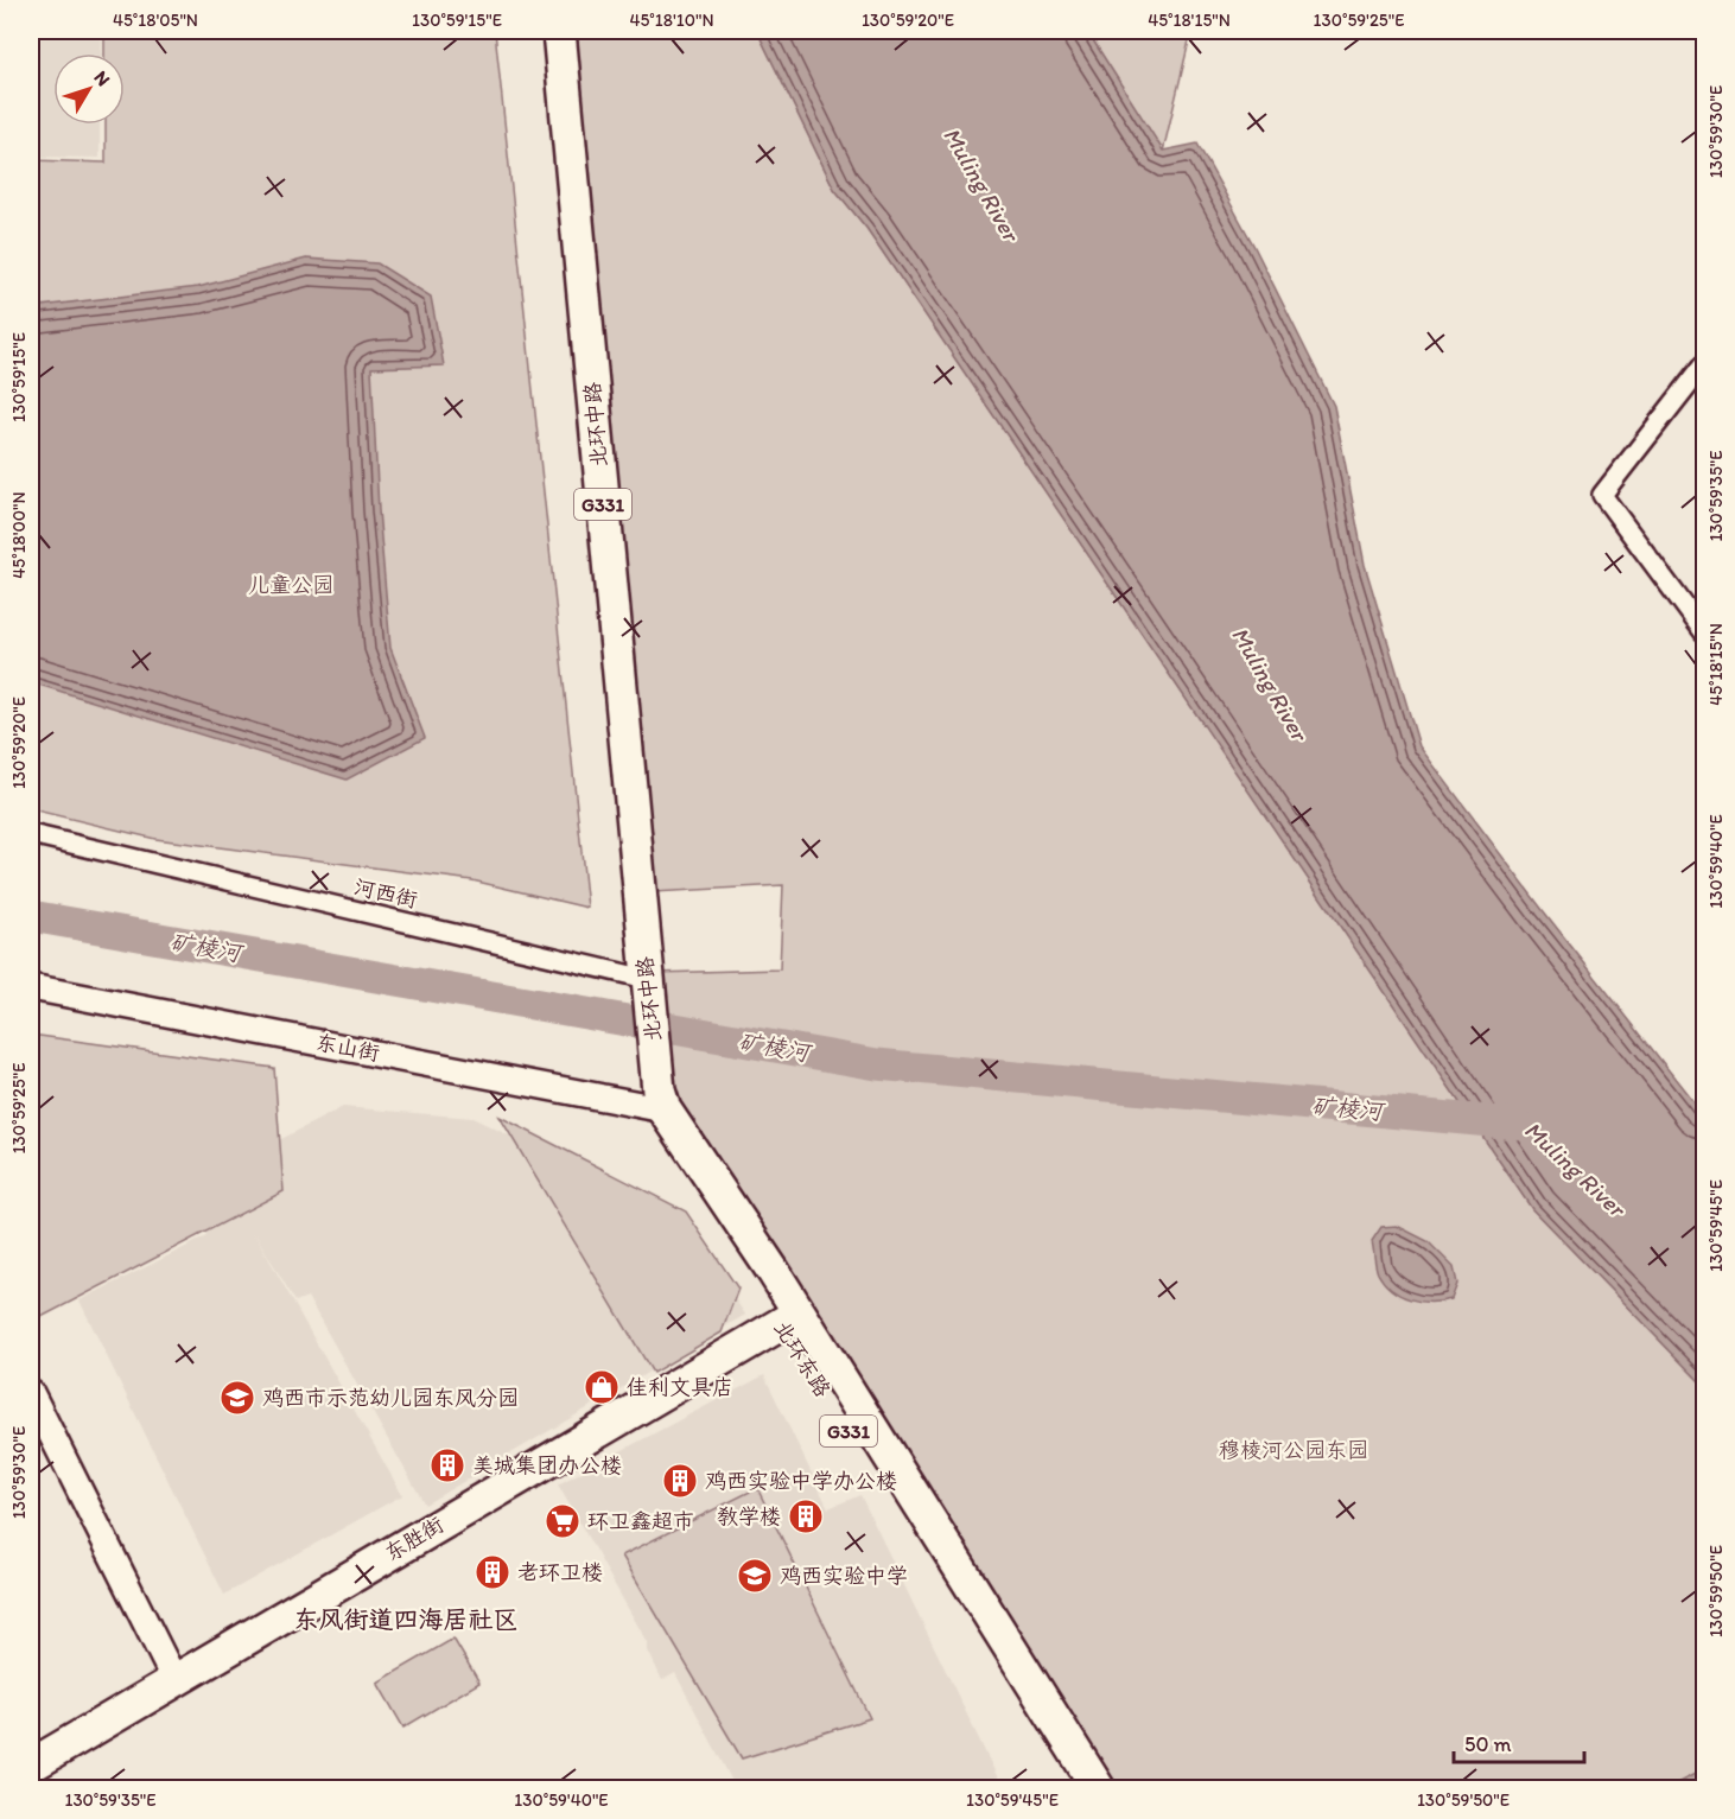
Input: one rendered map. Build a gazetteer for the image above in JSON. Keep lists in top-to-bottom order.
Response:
{
  "streets": {
    "highway": [
      "北环中路",
      "G331",
      "北环东路",
      "东胜街"
    ],
    "main road": ["东山街"],
    "street": ["河西街"]
  },
  "crossings": [
    ["北环中路", "河西街"],
    ["北环中路", "北环东路"],
    ["东山街", "北环东路"],
    ["北环东路", "东胜街"]
  ],
  "districts": ["东风街道四海居社区"],
  "water": ["Muling River", "矿棱河"],
  "parks": ["儿童公园", "穆棱河公园东园"],
  "places": {
    "shop": ["佳利文具店"],
    "school or university": ["鸡西市示范幼儿园东风分园", "鸡西实验中学"],
    "building": [
      "美城集团办公楼",
      "鸡西实验中学办公楼",
      "教学楼",
      "老环卫楼"
    ],
    "supermarket": ["环卫鑫超市"]
  },
  "scale_bar": "50 m",
  "north": "top right",
  "coordinates": [
    "45°18'05\"N",
    "130°59'15\"E",
    "45°18'10\"N",
    "130°59'20\"E",
    "45°18'15\"N",
    "130°59'25\"E",
    "130°59'30\"E",
    "130°59'35\"E",
    "45°18'00\"N",
    "130°59'40\"E",
    "130°59'45\"E",
    "130°59'50\"E"
  ]
}
